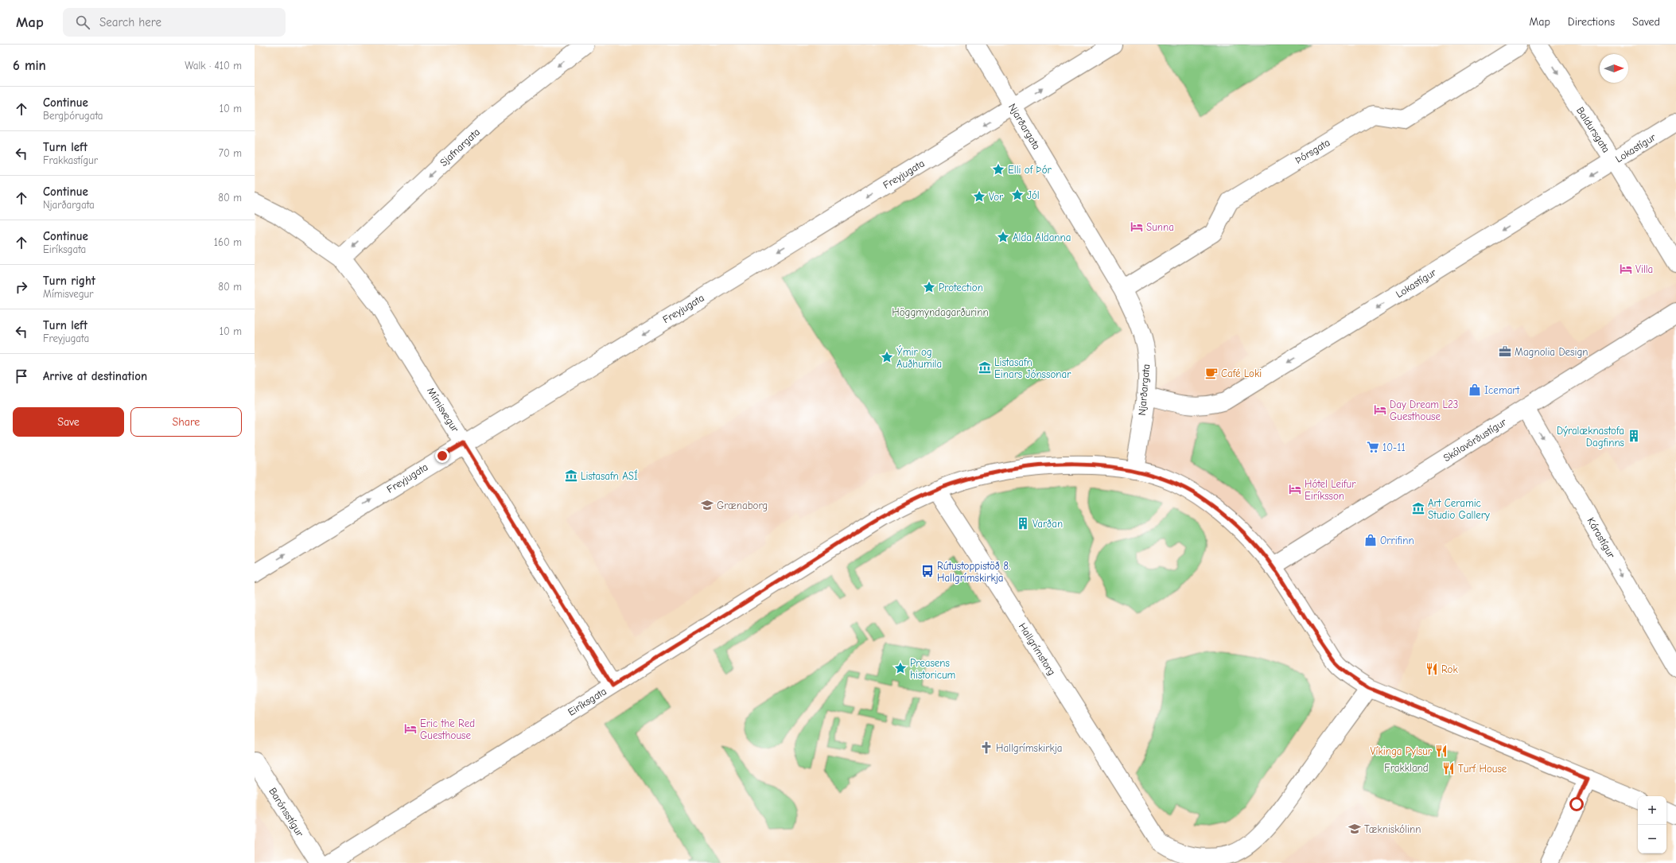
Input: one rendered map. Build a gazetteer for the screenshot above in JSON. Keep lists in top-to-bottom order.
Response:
{
  "streets": {
    "street": [
      "Njarðargata",
      "Baldursgata",
      "Sjafnargata",
      "Lokastígur",
      "Þórsgata",
      "Freyjugata",
      "Mímisvegur",
      "Skólavörðustígur",
      "Kárastígur",
      "Hallgrímstorg",
      "Eiríksgata",
      "Barónsstígur"
    ]
  },
  "crossings": [
    ["Njarðargata", "Lokastígur"],
    ["Njarðargata", "Þórsgata"],
    ["Njarðargata", "Freyjugata"],
    ["Njarðargata", "Eiríksgata"],
    ["Baldursgata", "Lokastígur"],
    ["Sjafnargata", "Mímisvegur"],
    ["Freyjugata", "Mímisvegur"],
    ["Mímisvegur", "Eiríksgata"],
    ["Skólavörðustígur", "Kárastígur"],
    ["Hallgrímstorg", "Eiríksgata"]
  ],
  "one_way": [
    "Baldursgata",
    "Sjafnargata",
    "Lokastígur",
    "Kárastígur"
  ],
  "parks": ["Höggmyndagarðurinn", "Frakkland"],
  "places": {
    "place": [
      "Elli of Þór",
      "Jól",
      "Vor",
      "Alda Aldanna",
      "Protection",
      "Ýmir og Auðhumila",
      "Preasens historicum"
    ],
    "hotel": [
      "Sunna",
      "Villa",
      "Day Dream L23 Guesthouse",
      "Hótel Leifur Eiríksson",
      "Eric the Red Guesthouse"
    ],
    "office": ["Magnolia Design"],
    "museum": ["Listasafn Einars Jónssonar", "Listasafn ASÍ", "Art Ceramic Studio Gallery"],
    "cafe": ["Café Loki"],
    "shop": ["Icemart", "Orrifinn"],
    "building": ["Dýralæknastofa Dagfinns", "Varðan"],
    "supermarket": ["10-11"],
    "school or university": ["Grænaborg", "Tækniskólinn"],
    "bus stop": ["Rútustoppistöð 8. Hallgrímskirkja"],
    "restaurant": ["Rok", "Víkinga Pylsur", "Turf House"],
    "church": ["Hallgrímskirkja"]
  },
  "north": "right",
  "page": {
    "header": "Map",
    "search": "Search here",
    "nav": ["Map", "Directions", "Saved"],
    "heading": ["6 min", "Walk · 410 m"],
    "list": [
      ["Continue", "Bergþórugata", "10 m"],
      ["Turn left", "Frakkastígur", "70 m"],
      ["Continue", "Njarðargata", "80 m"],
      ["Continue", "Eiríksgata", "160 m"],
      ["Turn right", "Mímisvegur", "80 m"],
      ["Turn left", "Freyjugata", "10 m"],
      "Arrive at destination"
    ],
    "buttons": ["Save", "Share"],
    "map_buttons": ["+", "−"]
  }
}
